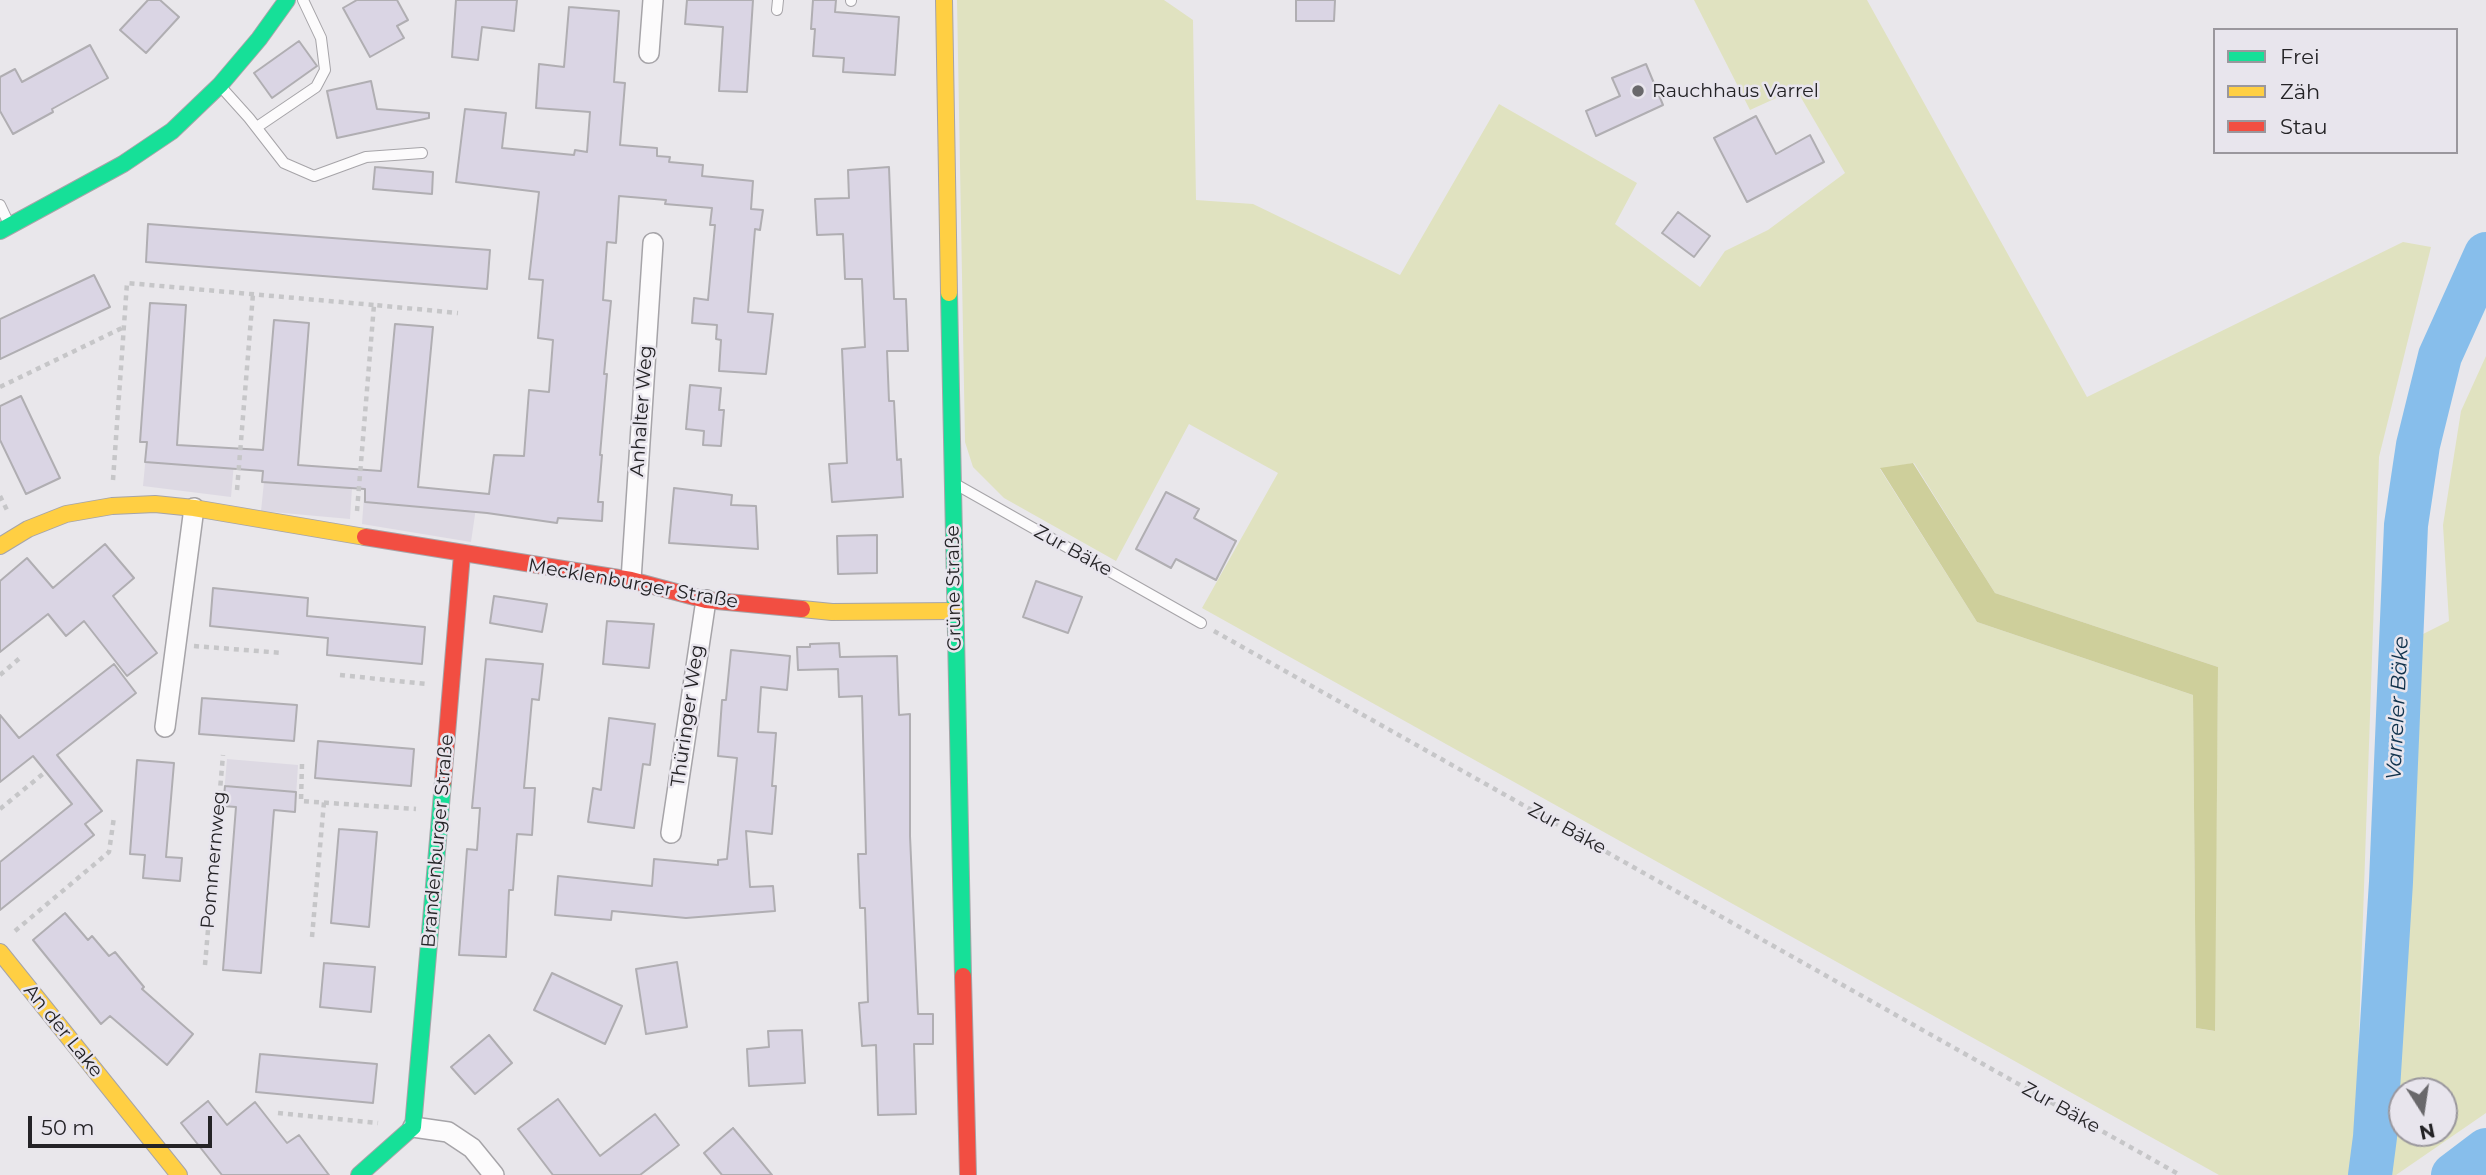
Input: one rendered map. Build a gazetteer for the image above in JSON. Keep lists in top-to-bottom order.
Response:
{
  "streets": {
    "street": [
      "Anhalter Weg",
      "Mecklenburger Straße",
      "Grüne Straße",
      "Thüringer Weg",
      "Brandenburger Straße",
      "An der Lake"
    ],
    "lane": ["Zur Bäke"],
    "path": ["Pommernweg"]
  },
  "crossings": [
    ["Anhalter Weg", "Mecklenburger Straße"],
    ["Zur Bäke", "Grüne Straße"],
    ["Mecklenburger Straße", "Grüne Straße"],
    ["Mecklenburger Straße", "Thüringer Weg"],
    ["Mecklenburger Straße", "Brandenburger Straße"]
  ],
  "water": ["Varreler Bäke"],
  "places": ["Rauchhaus Varrel"],
  "legend": ["Frei", "Zäh", "Stau"],
  "scale_bar": "50 m",
  "north": "bottom"
}
